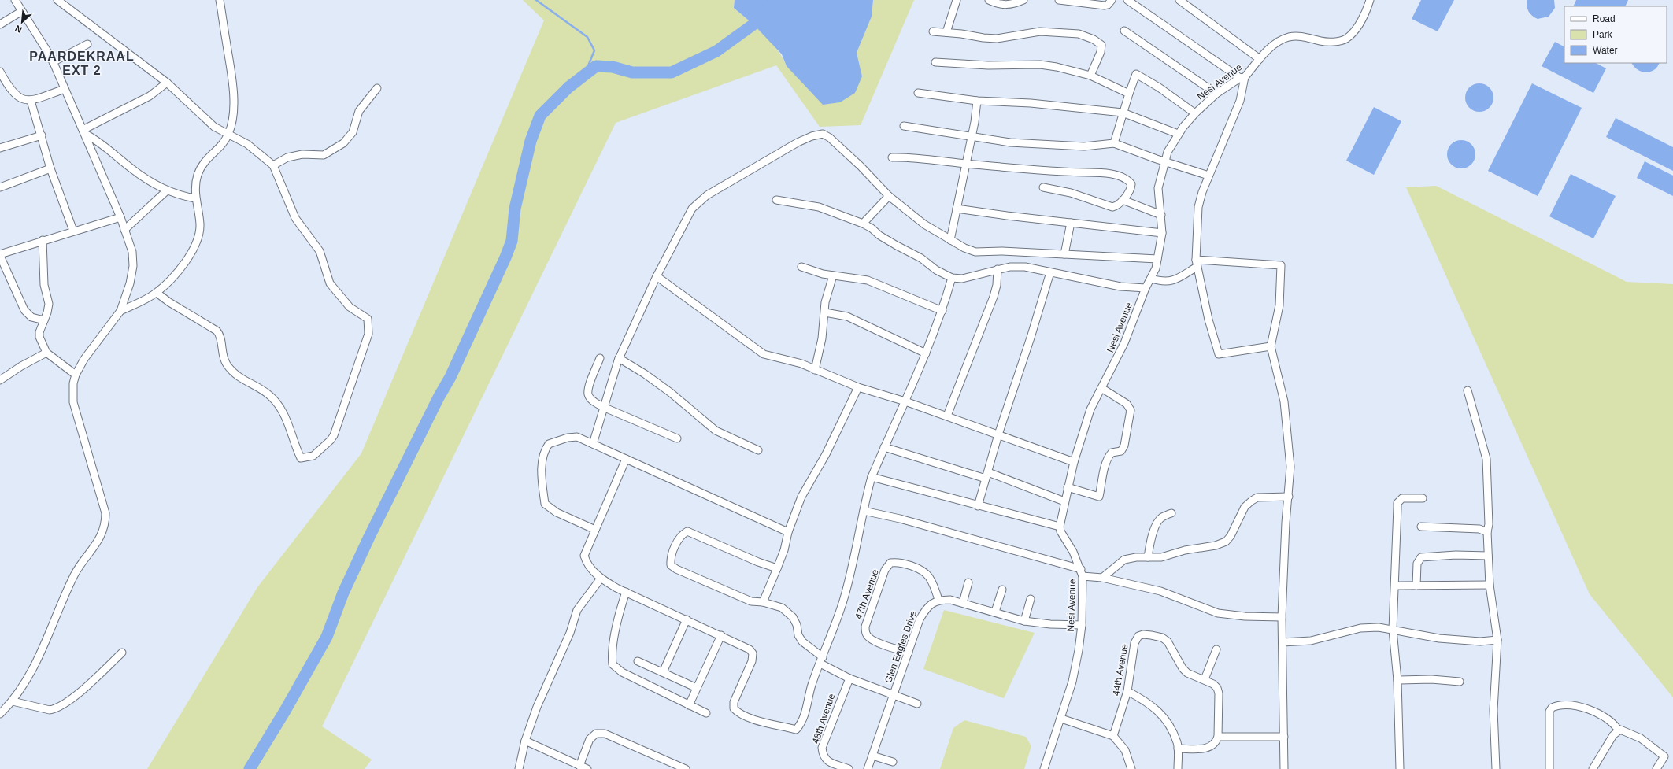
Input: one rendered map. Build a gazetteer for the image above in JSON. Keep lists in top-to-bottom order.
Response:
{
  "streets": {
    "street": [
      "Nesi Avenue",
      "47th Avenue",
      "Glen Eagles Drive",
      "44th Avenue",
      "48th Avenue"
    ]
  },
  "crossings": [
    ["47th Avenue", "Glen Eagles Drive"]
  ],
  "districts": ["PAARDEKRAAL EXT 2"],
  "legend": ["Road", "Park", "Water"],
  "north": "bottom left"
}
